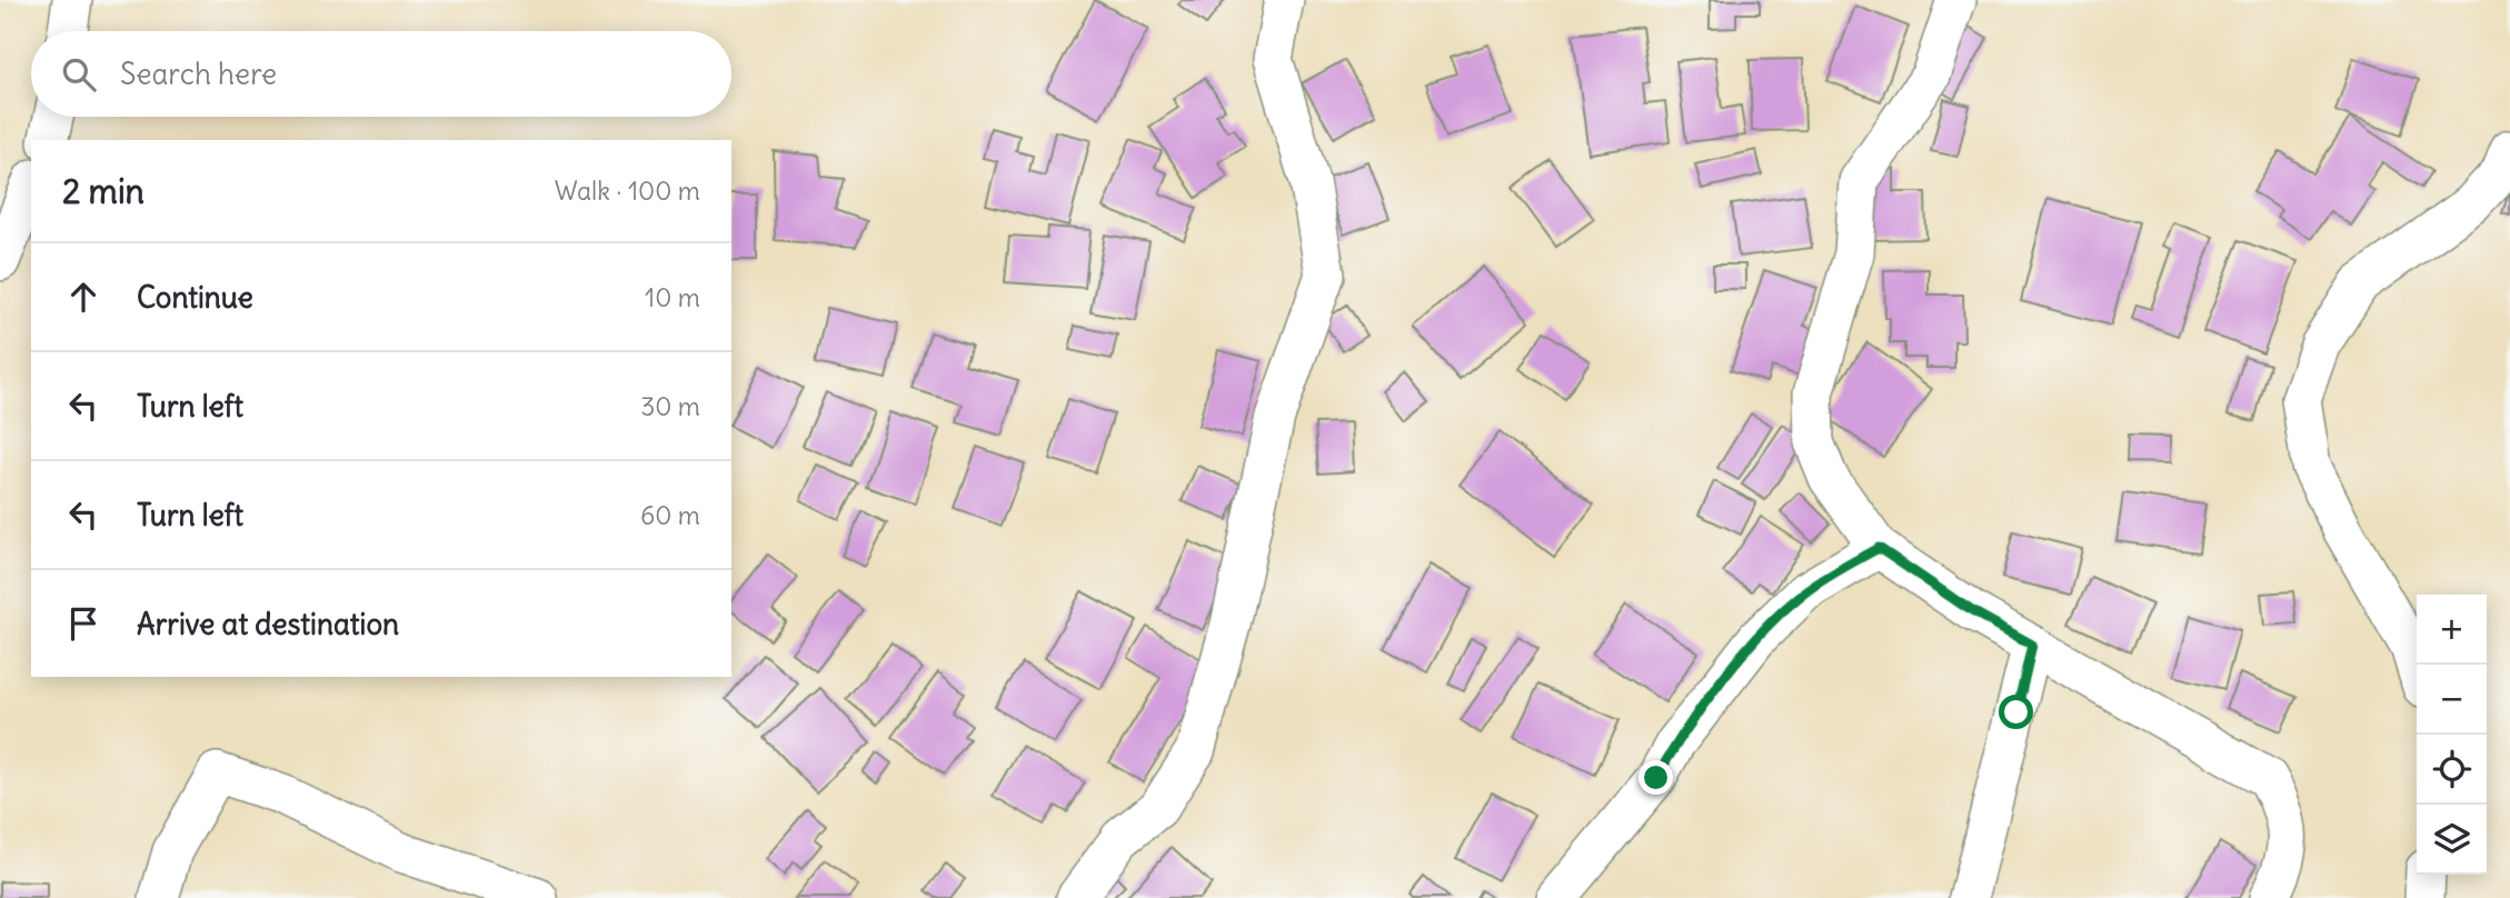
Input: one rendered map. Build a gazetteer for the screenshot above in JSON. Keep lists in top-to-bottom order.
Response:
{
  "page": {
    "search": "Search here",
    "heading": ["2 min", "Walk · 100 m"],
    "list": [
      ["Continue", "10 m"],
      ["Turn left", "30 m"],
      ["Turn left", "60 m"],
      "Arrive at destination"
    ],
    "map_buttons": ["+", "−"]
  }
}
